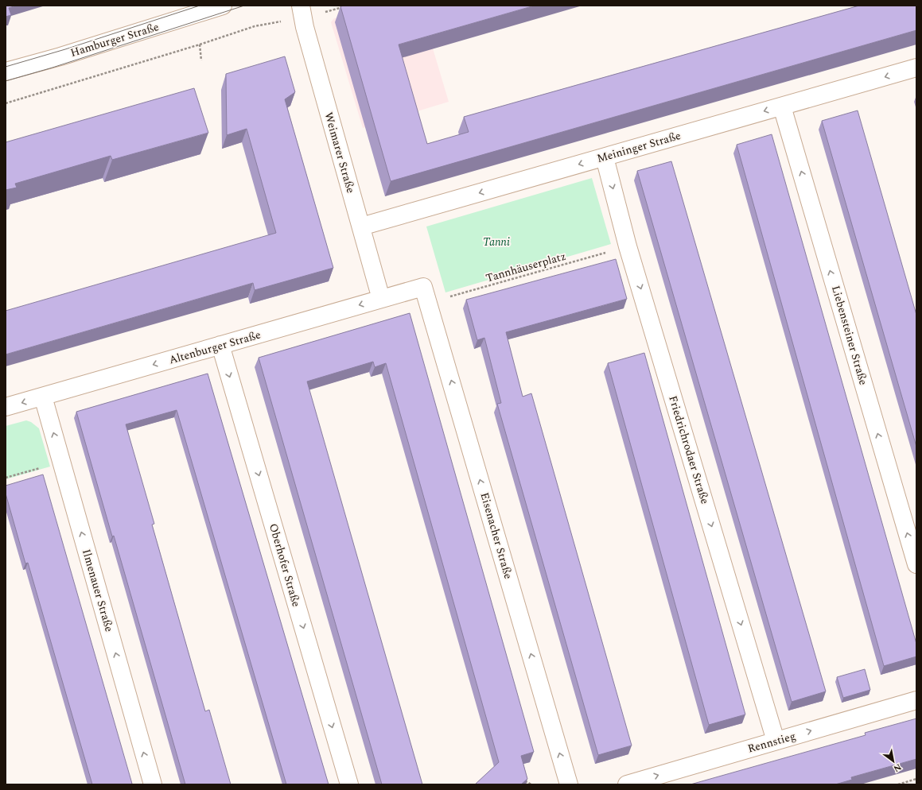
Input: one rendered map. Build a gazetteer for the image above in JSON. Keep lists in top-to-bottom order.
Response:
{
  "streets": {
    "street": [
      "Hamburger Straße",
      "Meininger Straße",
      "Weimarer Straße",
      "Liebensteiner Straße",
      "Altenburger Straße",
      "Friedrichrodaer Straße",
      "Eisenacher Straße",
      "Oberhofer Straße",
      "Ilmenauer Straße",
      "Rennstieg"
    ],
    "path": ["Tannhäuserplatz"]
  },
  "crossings": [
    ["Meininger Straße", "Weimarer Straße"],
    ["Meininger Straße", "Liebensteiner Straße"],
    ["Meininger Straße", "Friedrichrodaer Straße"],
    ["Weimarer Straße", "Altenburger Straße"],
    ["Tannhäuserplatz", "Altenburger Straße"],
    ["Tannhäuserplatz", "Friedrichrodaer Straße"],
    ["Tannhäuserplatz", "Eisenacher Straße"],
    ["Altenburger Straße", "Eisenacher Straße"],
    ["Altenburger Straße", "Oberhofer Straße"],
    ["Altenburger Straße", "Ilmenauer Straße"],
    ["Friedrichrodaer Straße", "Rennstieg"]
  ],
  "one_way": [
    "Meininger Straße",
    "Liebensteiner Straße",
    "Altenburger Straße",
    "Friedrichrodaer Straße",
    "Eisenacher Straße",
    "Oberhofer Straße",
    "Ilmenauer Straße",
    "Rennstieg"
  ],
  "parks": ["Tanni"],
  "north": "bottom right"
}
